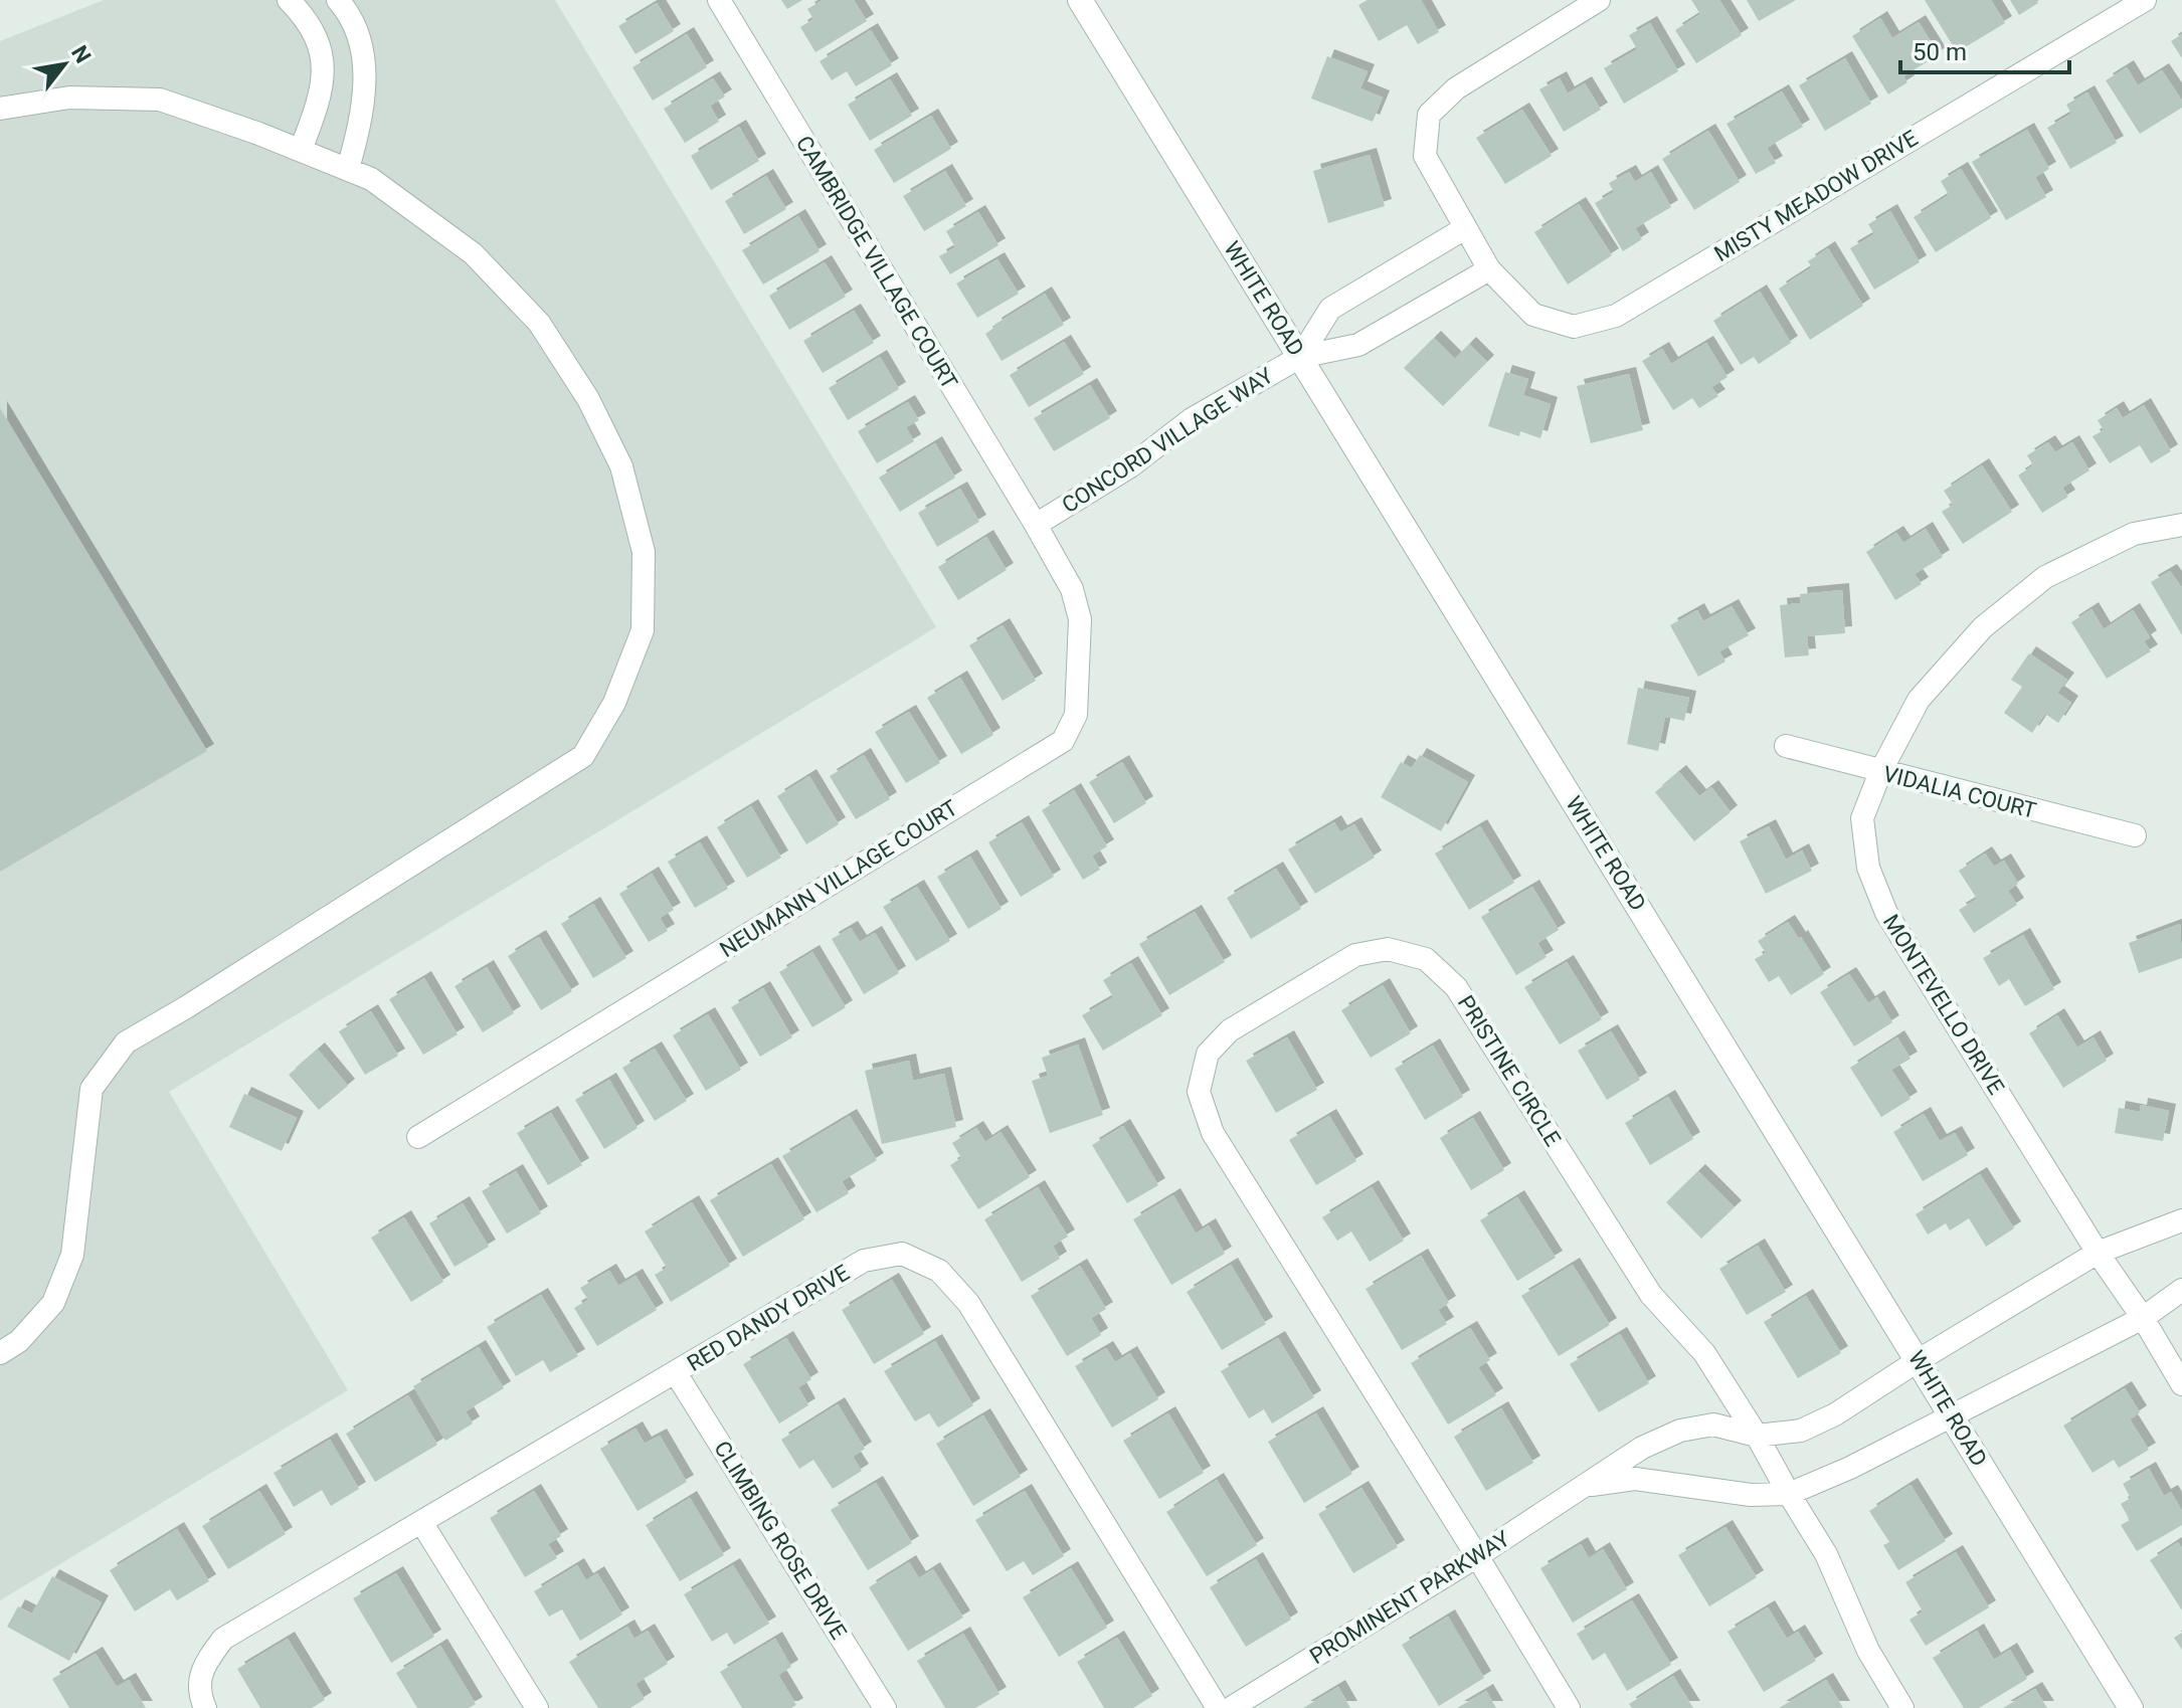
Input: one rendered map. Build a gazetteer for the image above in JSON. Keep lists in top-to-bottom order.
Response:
{
  "streets": {
    "street": [
      "MISTY MEADOW DRIVE",
      "CAMBRIDGE VILLAGE COURT",
      "WHITE ROAD",
      "CONCORD VILLAGE WAY",
      "VIDALIA COURT",
      "NEUMANN VILLAGE COURT",
      "MONTEVELLO DRIVE",
      "PRISTINE CIRCLE",
      "RED DANDY DRIVE",
      "CLIMBING ROSE DRIVE",
      "PROMINENT PARKWAY"
    ]
  },
  "crossings": [
    ["CAMBRIDGE VILLAGE COURT", "CONCORD VILLAGE WAY"],
    ["CAMBRIDGE VILLAGE COURT", "NEUMANN VILLAGE COURT"],
    ["WHITE ROAD", "CONCORD VILLAGE WAY"],
    ["WHITE ROAD", "PROMINENT PARKWAY"],
    ["CONCORD VILLAGE WAY", "NEUMANN VILLAGE COURT"],
    ["VIDALIA COURT", "MONTEVELLO DRIVE"],
    ["MONTEVELLO DRIVE", "PROMINENT PARKWAY"],
    ["PRISTINE CIRCLE", "PROMINENT PARKWAY"],
    ["RED DANDY DRIVE", "CLIMBING ROSE DRIVE"]
  ],
  "scale_bar": "50 m",
  "north": "top right"
}
